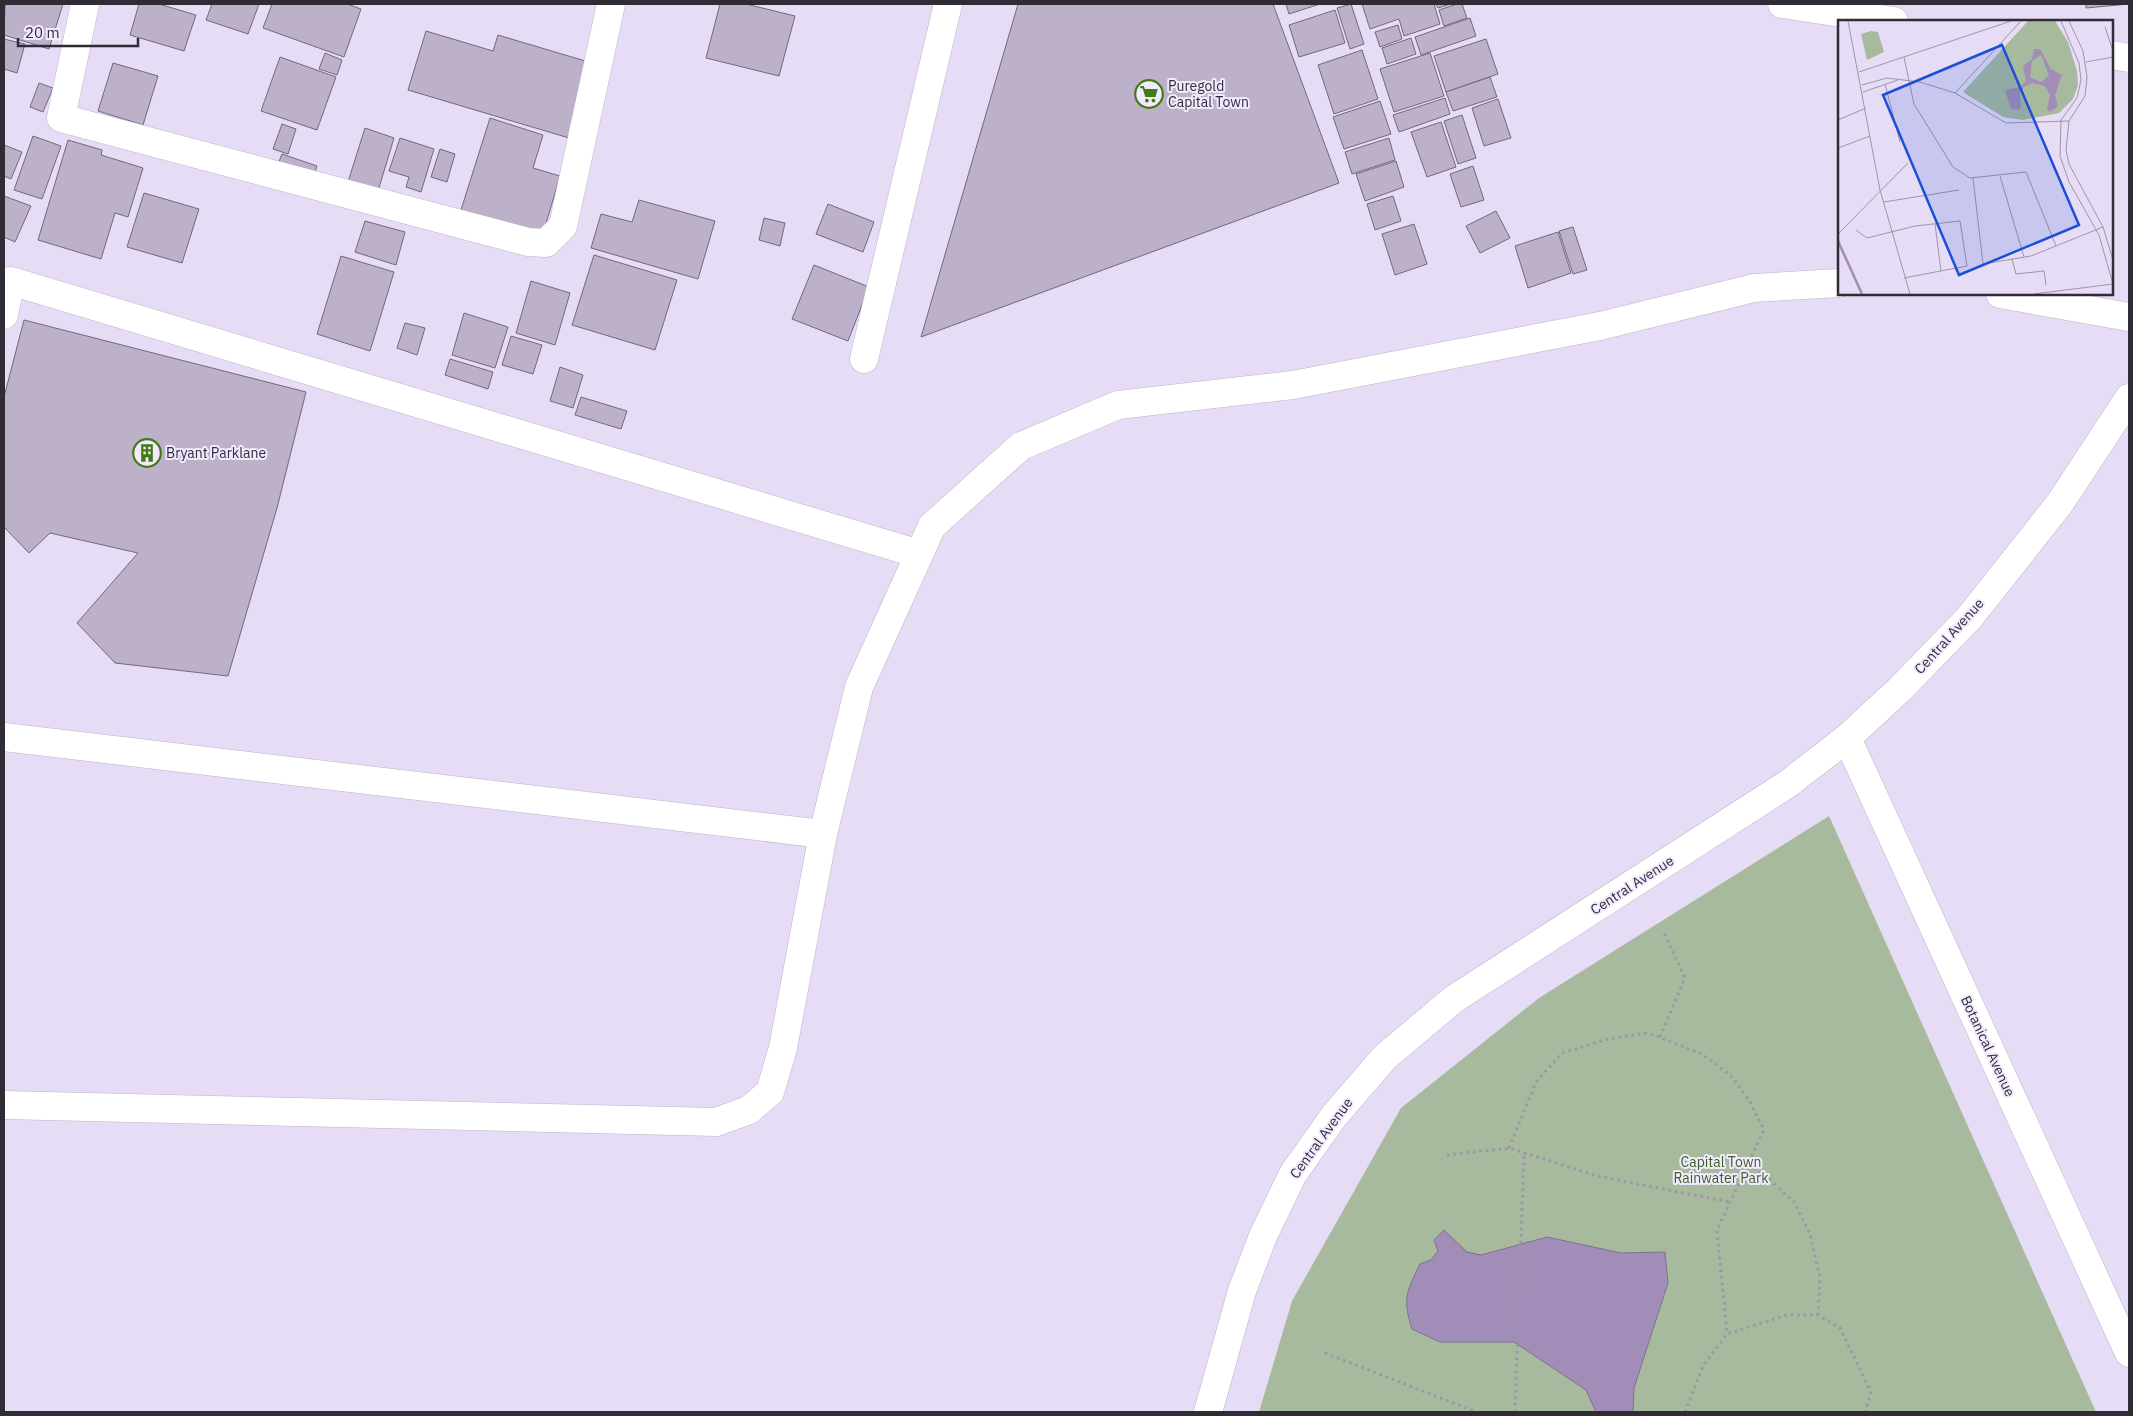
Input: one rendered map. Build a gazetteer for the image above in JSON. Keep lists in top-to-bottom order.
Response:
{
  "streets": {
    "street": ["Central Avenue", "Botanical Avenue"]
  },
  "crossings": [
    ["Central Avenue", "Botanical Avenue"]
  ],
  "parks": ["Capital Town Rainwater Park"],
  "places": {
    "supermarket": ["Puregold Capital Town"],
    "building": ["Bryant Parklane"]
  },
  "scale_bar": "20 m"
}
